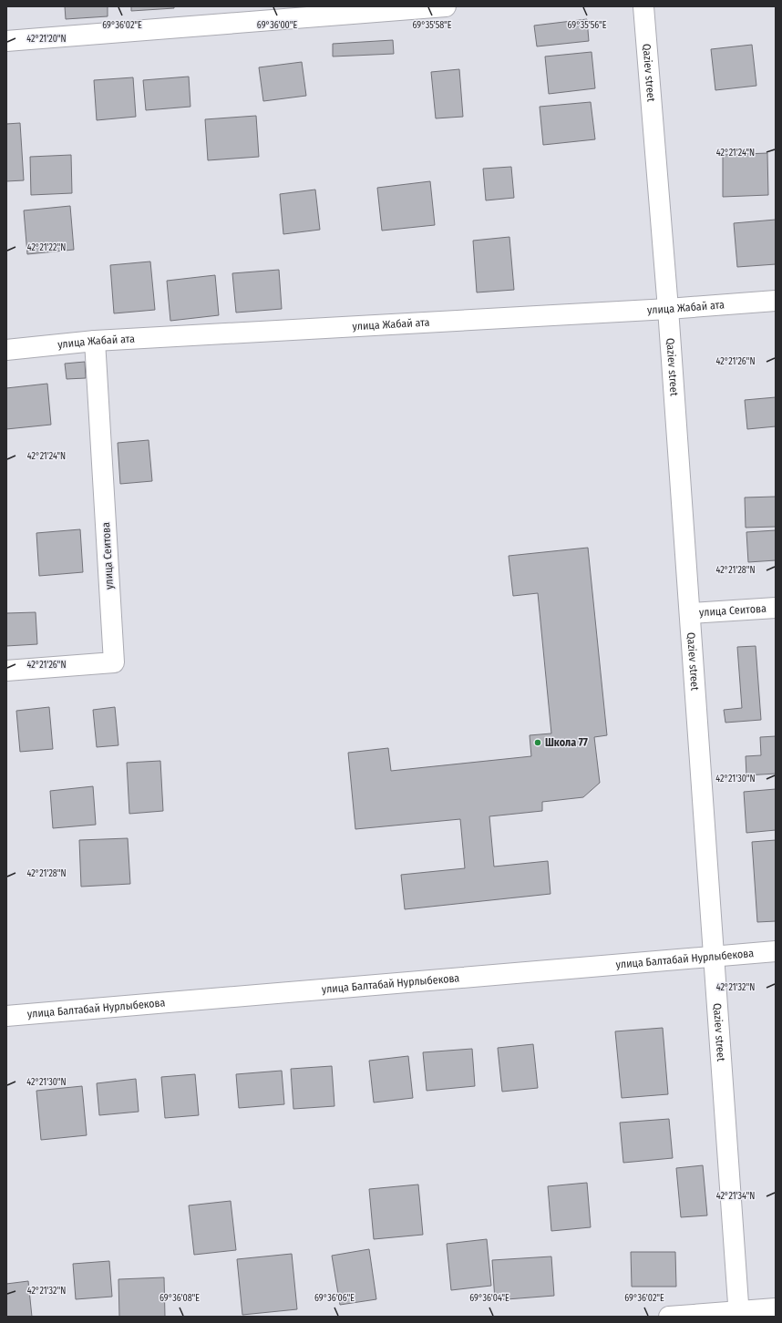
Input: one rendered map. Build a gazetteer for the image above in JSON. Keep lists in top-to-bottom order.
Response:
{
  "streets": {
    "street": [
      "Qaziev street",
      "улица Жабай ата",
      "улица Сеитова",
      "улица Балтабай Нурлыбекова"
    ]
  },
  "crossings": [
    ["Qaziev street", "улица Жабай ата"],
    ["Qaziev street", "улица Сеитова"],
    ["Qaziev street", "улица Балтабай Нурлыбекова"],
    ["улица Жабай ата", "улица Сеитова"]
  ],
  "places": ["Школа 77"],
  "coordinates": [
    "69°36'02\"E",
    "69°36'00\"E",
    "69°35'58\"E",
    "69°35'56\"E",
    "42°21'20\"N",
    "42°21'24\"N",
    "42°21'22\"N",
    "42°21'26\"N",
    "42°21'28\"N",
    "42°21'30\"N",
    "42°21'32\"N",
    "42°21'34\"N",
    "69°36'08\"E",
    "69°36'06\"E",
    "69°36'04\"E"
  ]
}
